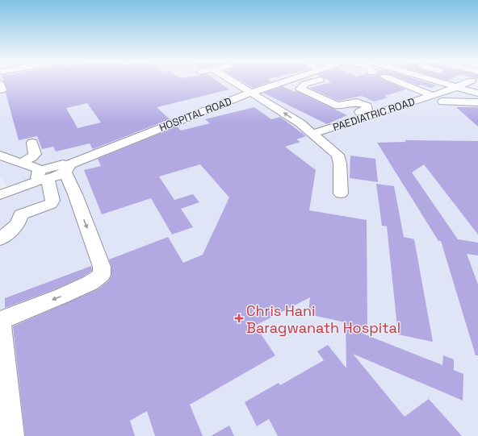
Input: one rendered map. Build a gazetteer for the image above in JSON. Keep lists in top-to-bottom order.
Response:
{
  "streets": {
    "lane": ["HOSPITAL ROAD", "PAEDIATRIC ROAD"]
  },
  "places": {
    "health": ["Chris Hani Baragwanath Hospital"]
  }
}
